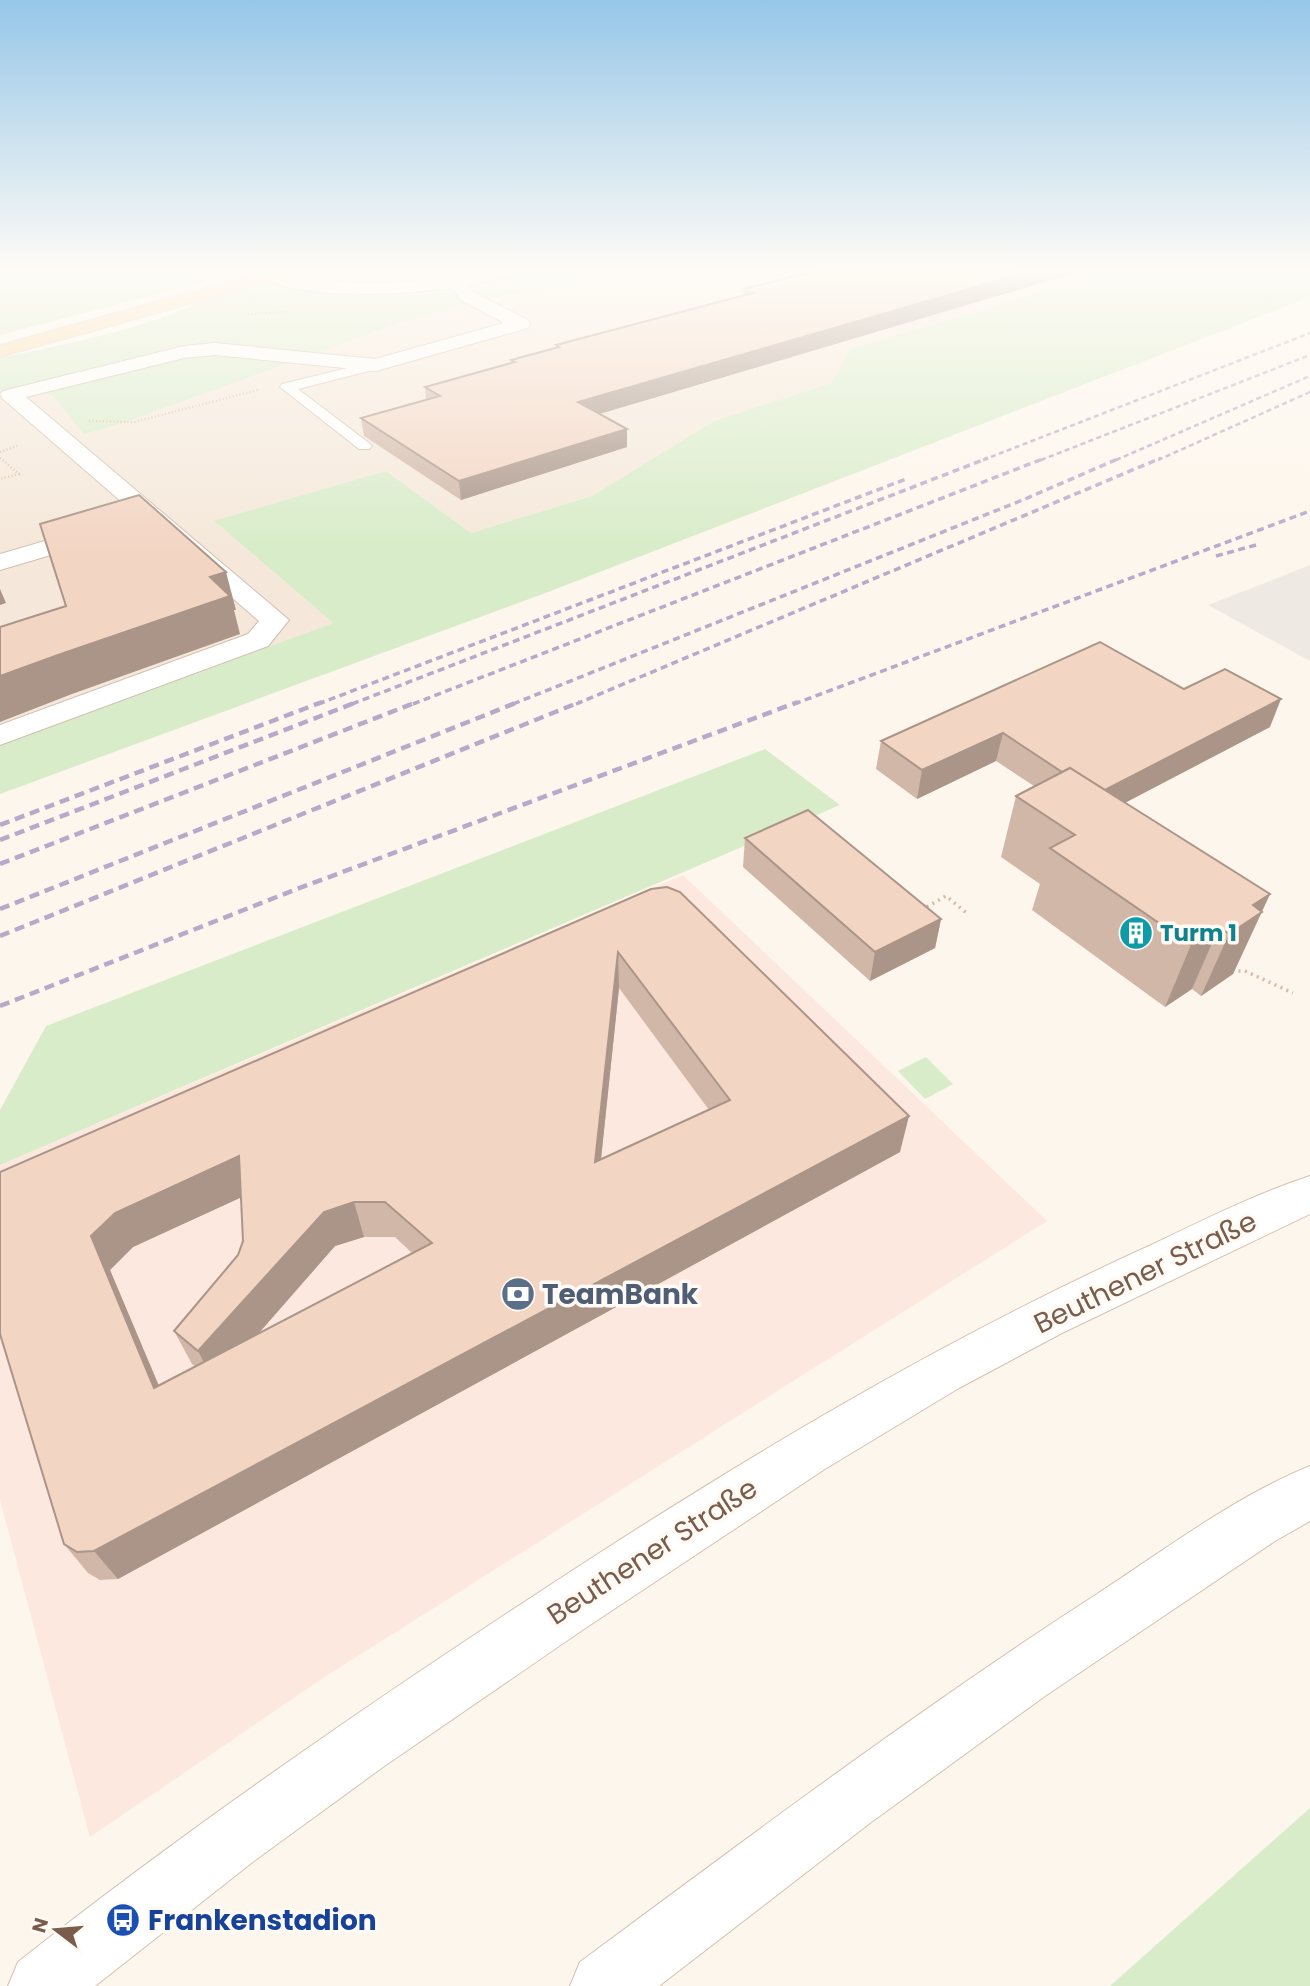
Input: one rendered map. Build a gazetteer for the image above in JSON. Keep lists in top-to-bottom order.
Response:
{
  "streets": {
    "street": ["Beuthener Straße"]
  },
  "places": {
    "building": ["Turm 1"],
    "bank": ["TeamBank"],
    "bus stop": ["Frankenstadion"]
  },
  "north": "left"
}
